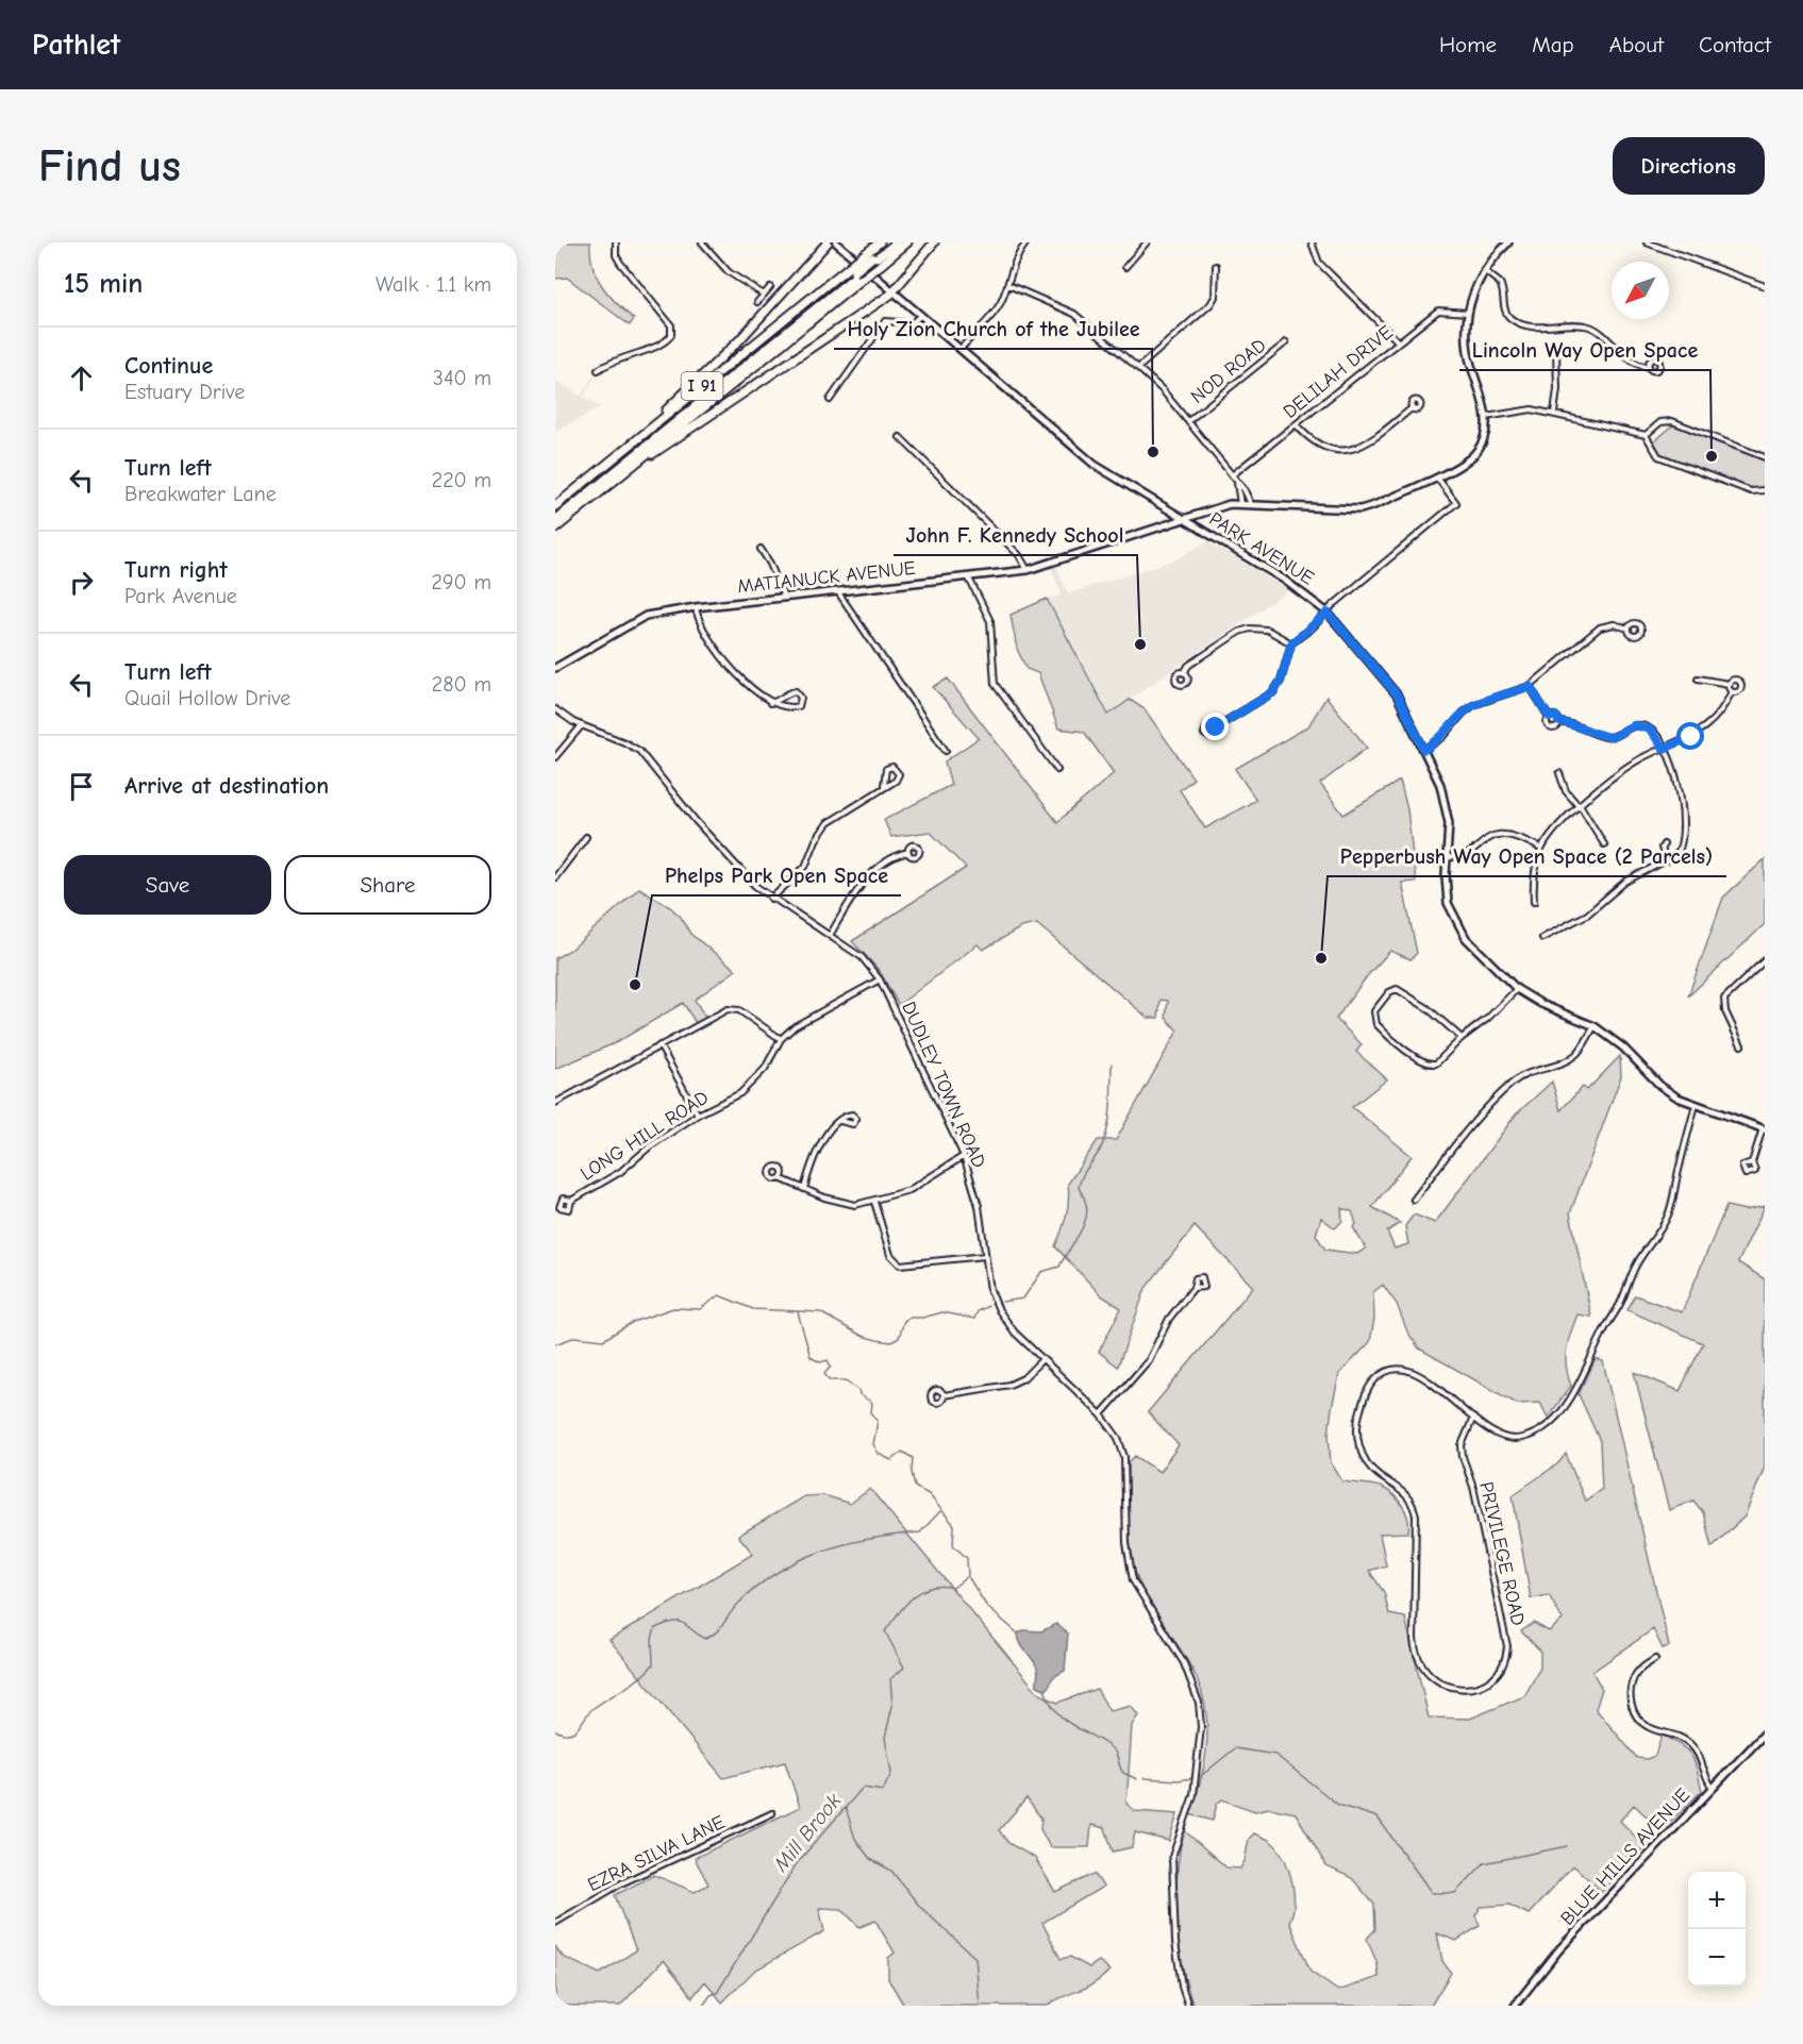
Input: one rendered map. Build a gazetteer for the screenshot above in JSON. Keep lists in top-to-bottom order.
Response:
{
  "streets": {
    "highway": ["I 91"],
    "main road": ["PARK AVENUE", "MATIANUCK AVENUE", "BLUE HILLS AVENUE"],
    "street": [
      "NOD ROAD",
      "DELILAH DRIVE",
      "DUDLEY TOWN ROAD",
      "LONG HILL ROAD",
      "PRIVILEGE ROAD",
      "EZRA SILVA LANE"
    ]
  },
  "crossings": [
    ["DELILAH DRIVE", "MATIANUCK AVENUE"],
    ["PARK AVENUE", "MATIANUCK AVENUE"],
    ["PARK AVENUE", "PRIVILEGE ROAD"],
    ["DUDLEY TOWN ROAD", "LONG HILL ROAD"]
  ],
  "water": ["Mill Brook"],
  "places": [
    "Holy Zion Church of the Jubilee",
    "Lincoln Way Open Space",
    "John F. Kennedy School",
    "Pepperbush Way Open Space (2 Parcels)",
    "Phelps Park Open Space"
  ],
  "north": "bottom left",
  "page": {
    "header": "Pathlet",
    "nav": [
      "Home",
      "Map",
      "About",
      "Contact"
    ],
    "buttons": [
      "Directions",
      ["Save", "Share"]
    ],
    "title": "Find us",
    "heading": ["15 min", "Walk · 1.1 km"],
    "list": [
      ["Continue", "Estuary Drive", "340 m"],
      ["Turn left", "Breakwater Lane", "220 m"],
      ["Turn right", "Park Avenue", "290 m"],
      ["Turn left", "Quail Hollow Drive", "280 m"],
      "Arrive at destination"
    ],
    "map_buttons": ["+", "−"]
  }
}
